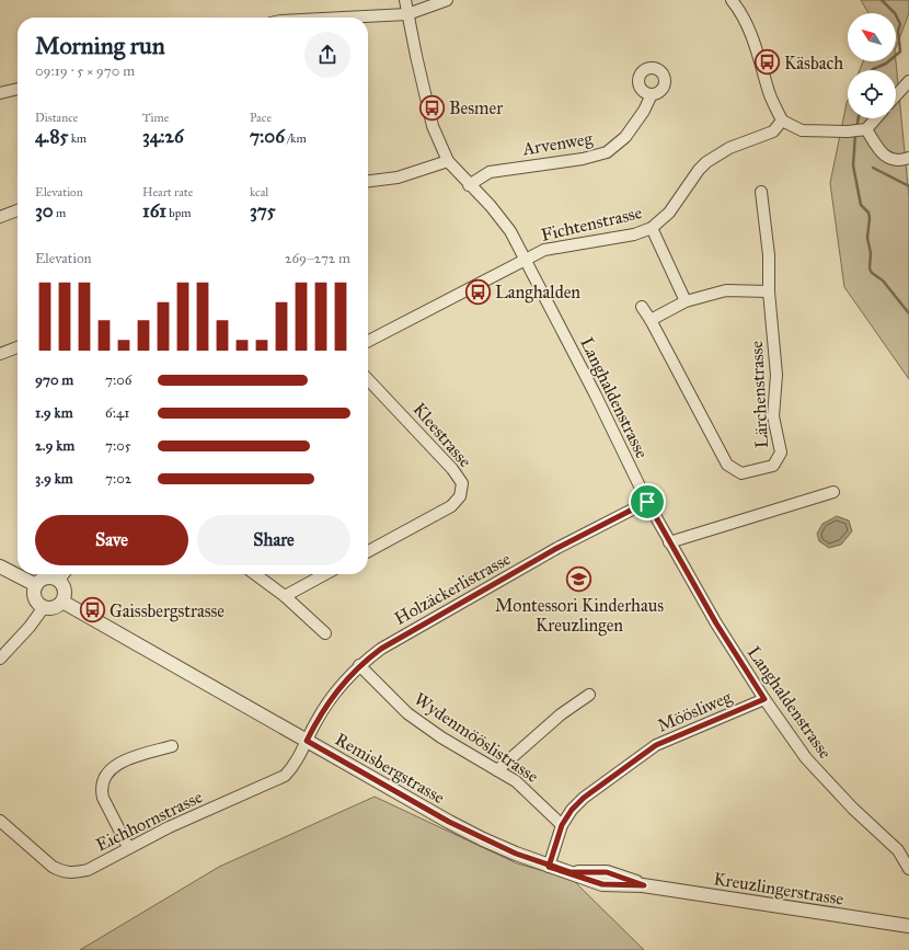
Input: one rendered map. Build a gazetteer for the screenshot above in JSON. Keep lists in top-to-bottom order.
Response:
{
  "streets": {
    "street": [
      "Arvenweg",
      "Fichtenstrasse",
      "Lärchenstrasse",
      "Langhaldenstrasse",
      "Kleestrasse",
      "Holzäckerlistrasse",
      "Möösliweg",
      "Wydenmööslistrasse",
      "Remisbergstrasse",
      "Eichhornstrasse",
      "Kreuzlingerstrasse"
    ]
  },
  "crossings": [
    ["Arvenweg", "Langhaldenstrasse"],
    ["Fichtenstrasse", "Langhaldenstrasse"],
    ["Langhaldenstrasse", "Holzäckerlistrasse"],
    ["Langhaldenstrasse", "Möösliweg"],
    ["Holzäckerlistrasse", "Wydenmööslistrasse"],
    ["Holzäckerlistrasse", "Remisbergstrasse"],
    ["Holzäckerlistrasse", "Eichhornstrasse"],
    ["Möösliweg", "Wydenmööslistrasse"],
    ["Remisbergstrasse", "Eichhornstrasse"],
    ["Remisbergstrasse", "Kreuzlingerstrasse"]
  ],
  "places": {
    "bus stop": [
      "Käsbach",
      "Besmer",
      "Langhalden",
      "Gaissbergstrasse"
    ],
    "school or university": ["Montessori Kinderhaus Kreuzlingen"]
  },
  "north": "top left",
  "page": {
    "heading": ["Morning run", "09:19 · 5 × 970 m"],
    "stats": [
      ["Distance", "4.85 km"],
      ["Time", "34:26"],
      ["Pace", "7:06 /km"],
      ["Elevation", "30 m"],
      ["Heart rate", "161 bpm"],
      ["kcal", "375"]
    ],
    "chart": ["Elevation", "269–272 m"],
    "list": [
      {
        "name": "970 m",
        "note": "7:06"
      },
      {
        "name": "1.9 km",
        "note": "6:41"
      },
      {
        "name": "2.9 km",
        "note": "7:05"
      },
      {
        "name": "3.9 km",
        "note": "7:02"
      }
    ],
    "buttons": ["Save", "Share"]
  }
}
